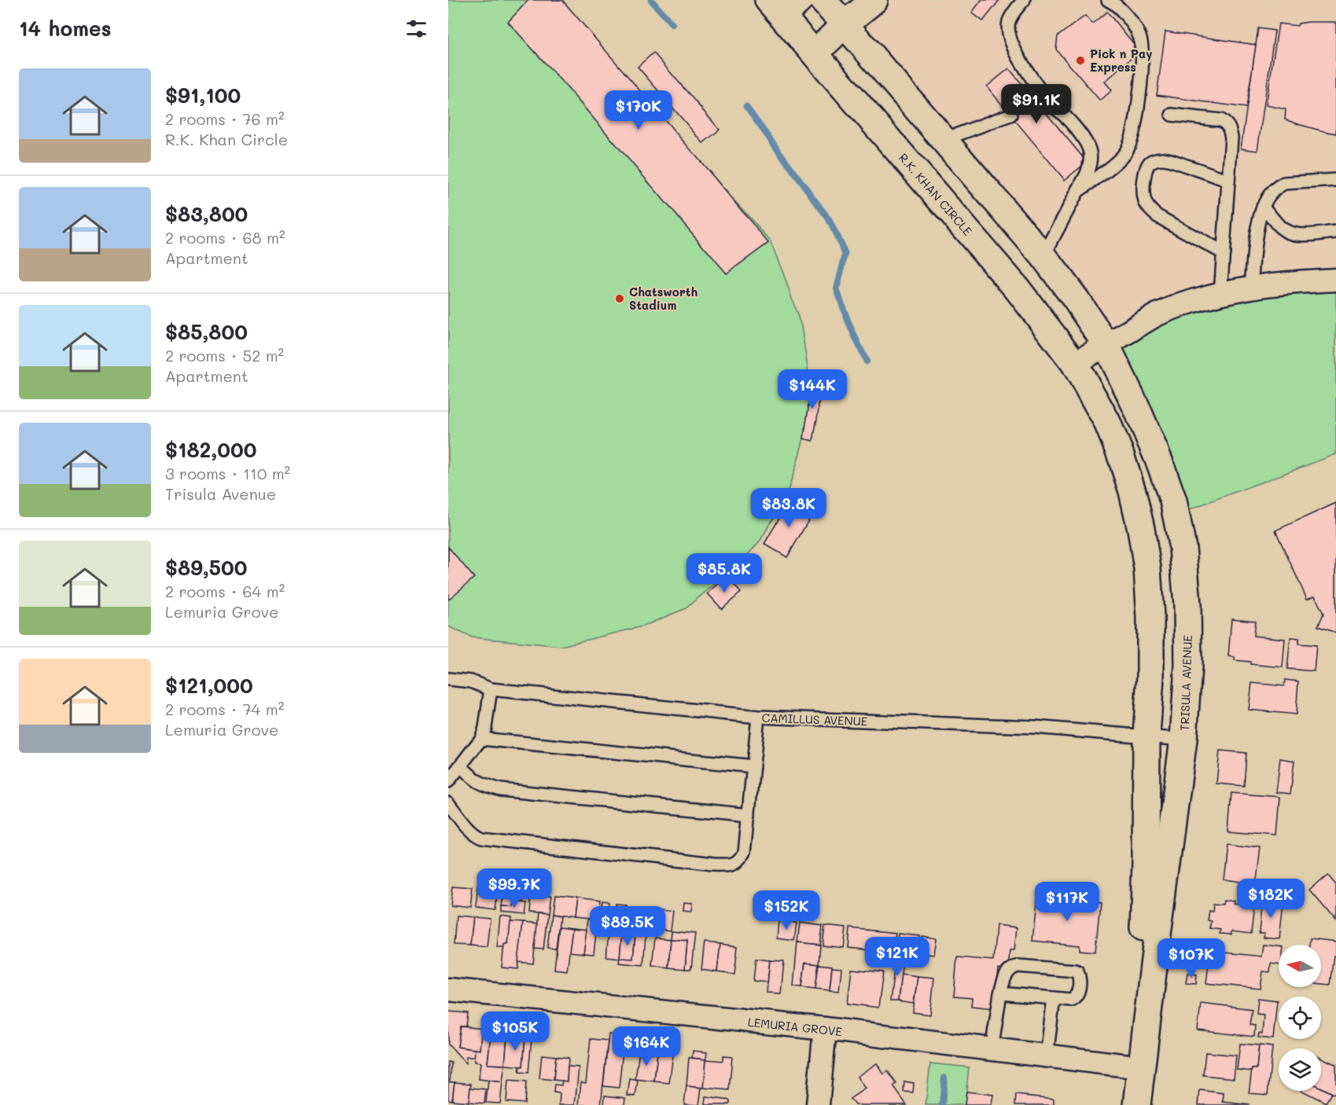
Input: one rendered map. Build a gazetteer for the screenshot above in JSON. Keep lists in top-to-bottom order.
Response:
{
  "streets": {
    "street": ["R.K. KHAN CIRCLE", "TRISULA AVENUE", "LEMURIA GROVE"],
    "lane": ["CAMILLUS AVENUE"]
  },
  "crossings": [
    ["R.K. KHAN CIRCLE", "TRISULA AVENUE"],
    ["TRISULA AVENUE", "CAMILLUS AVENUE"],
    ["TRISULA AVENUE", "LEMURIA GROVE"]
  ],
  "places": ["Pick n Pay Express", "Chatsworth Stadium"],
  "north": "left",
  "page": {
    "heading": "14 homes",
    "list": [
      {
        "name": "$91,100",
        "note": "2 rooms · 76 m² · R.K. Khan Circle"
      },
      {
        "name": "$83,800",
        "note": "2 rooms · 68 m² · Apartment"
      },
      {
        "name": "$85,800",
        "note": "2 rooms · 52 m² · Apartment"
      },
      {
        "name": "$182,000",
        "note": "3 rooms · 110 m² · Trisula Avenue"
      },
      {
        "name": "$89,500",
        "note": "2 rooms · 64 m² · Lemuria Grove"
      },
      {
        "name": "$121,000",
        "note": "2 rooms · 74 m² · Lemuria Grove"
      }
    ],
    "price": [
      "$91.1K",
      "$170K",
      "$144K",
      "$83.8K",
      "$85.8K",
      "$99.7K",
      "$182K",
      "$117K",
      "$152K",
      "$89.5K",
      "$121K",
      "$107K",
      "$105K",
      "$164K"
    ]
  }
}
